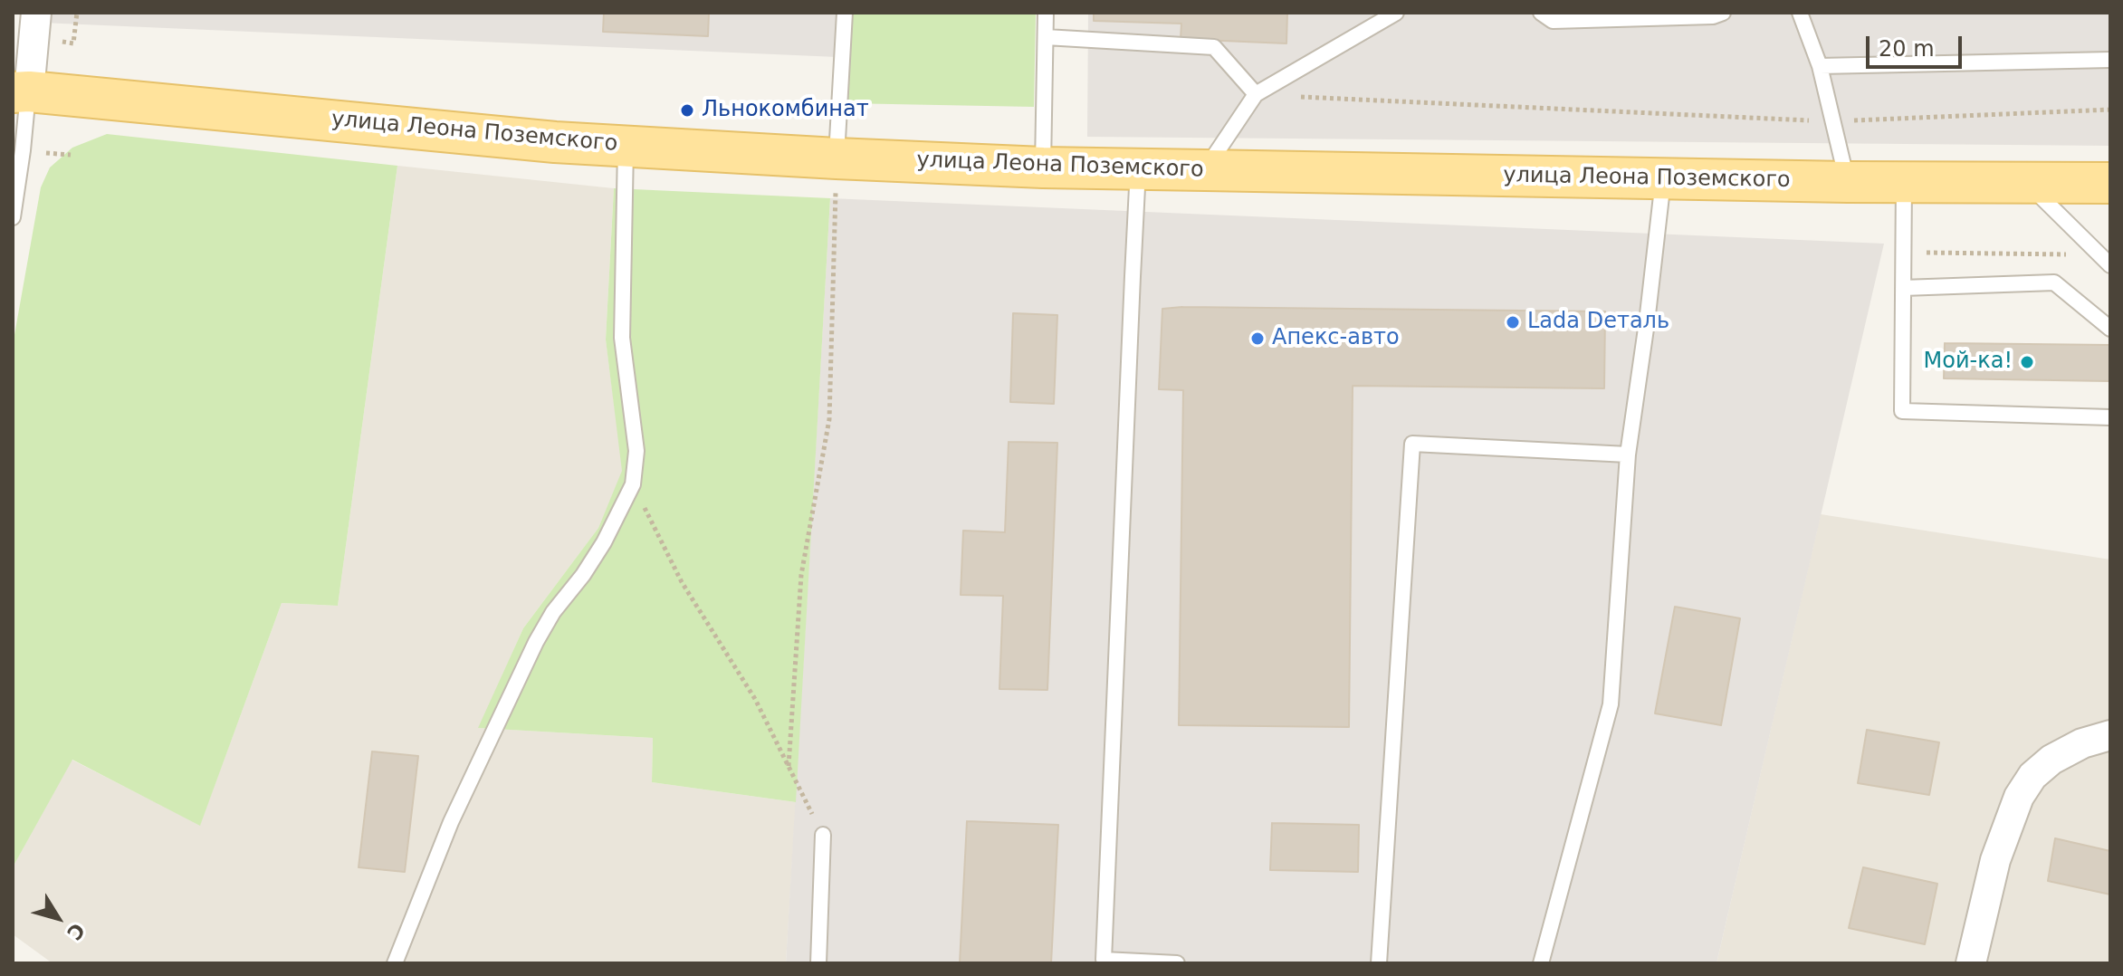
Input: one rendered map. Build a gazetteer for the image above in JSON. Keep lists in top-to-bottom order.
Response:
{
  "streets": {
    "main road": ["улица Леона Поземского"]
  },
  "places": [
    "Льнокомбинат",
    "Lada Dеталь",
    "Апекс-авто",
    "Мой-ка!"
  ],
  "scale_bar": "20 m",
  "north": "bottom right"
}
